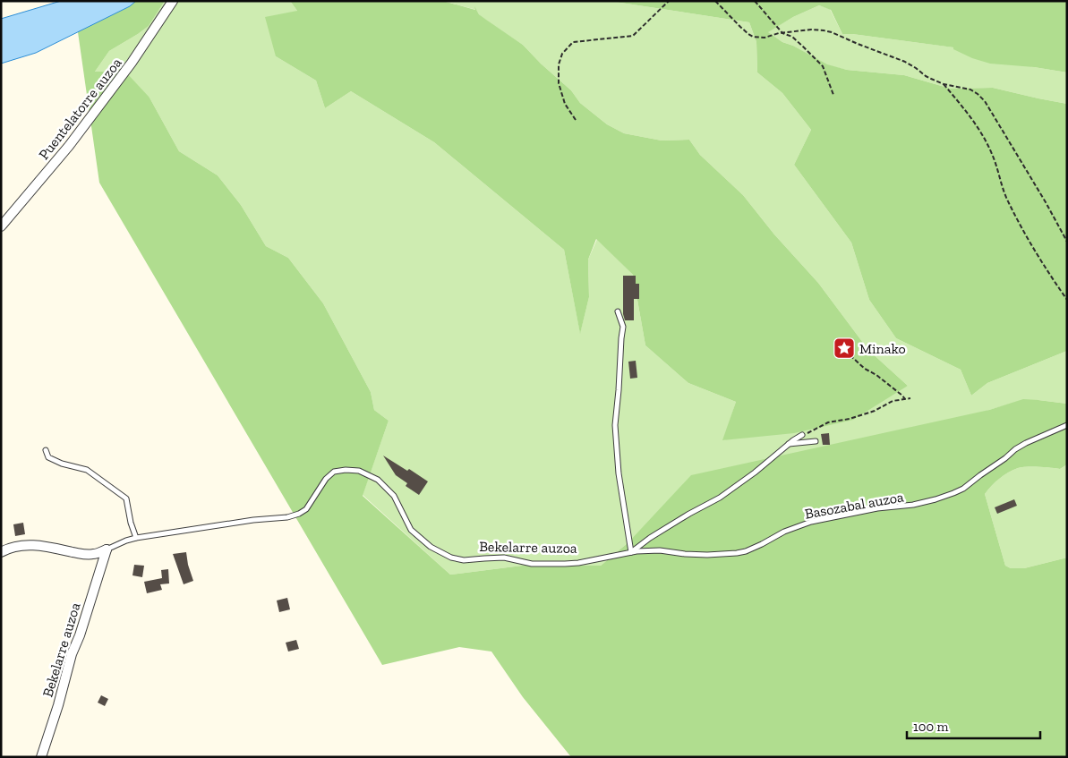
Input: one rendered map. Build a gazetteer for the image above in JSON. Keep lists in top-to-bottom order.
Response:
{
  "streets": {
    "street": ["Puentelatorre auzoa", "Bekelarre auzoa"],
    "lane": ["Basozabal auzoa"]
  },
  "crossings": [
    ["Basozabal auzoa", "Bekelarre auzoa"]
  ],
  "places": {
    "place": ["Minako"]
  },
  "scale_bar": "100 m"
}
